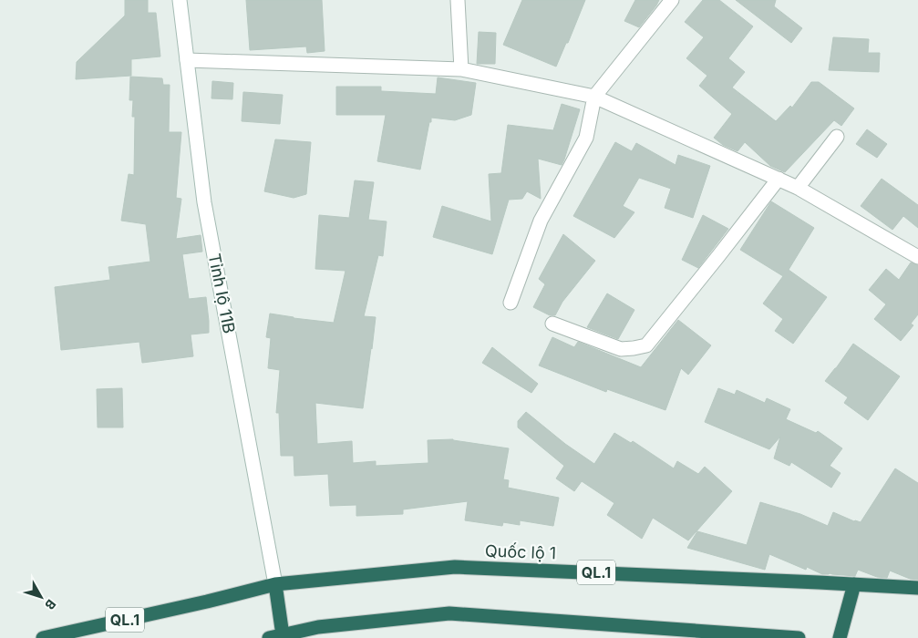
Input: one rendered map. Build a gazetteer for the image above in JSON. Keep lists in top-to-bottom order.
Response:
{
  "streets": {
    "highway": ["Quốc lộ 1", "QL.1"],
    "street": ["Tỉnh lộ 11B"]
  },
  "crossings": [
    ["Tỉnh lộ 11B", "Quốc lộ 1"]
  ],
  "north": "bottom right"
}
